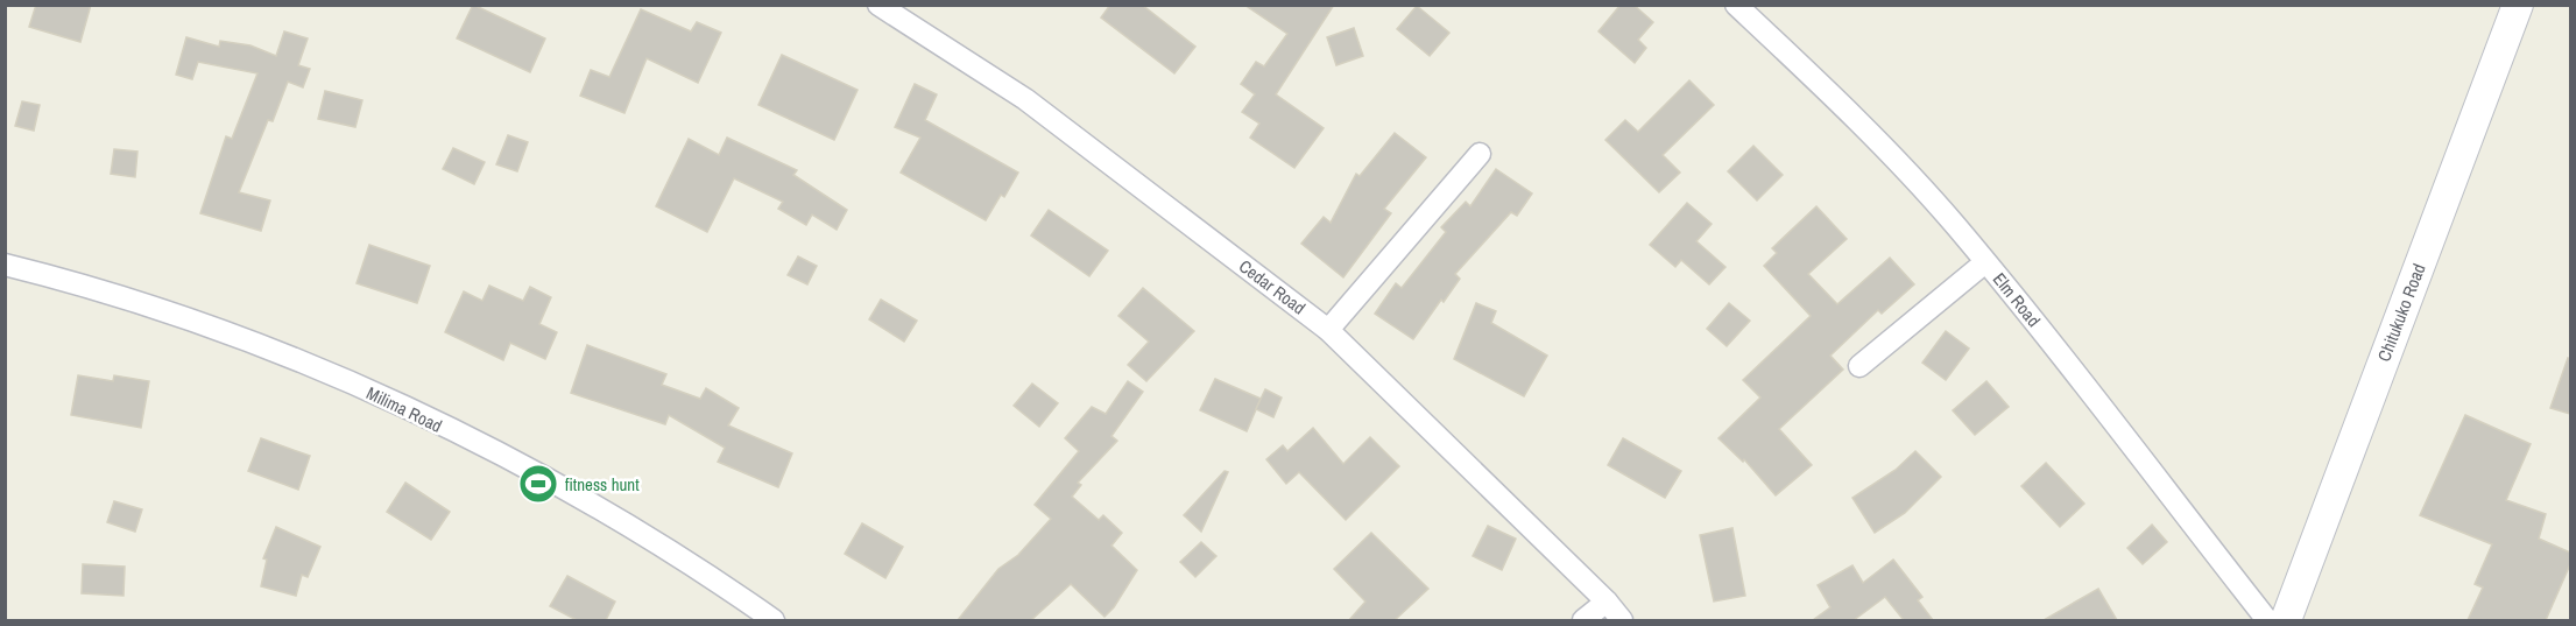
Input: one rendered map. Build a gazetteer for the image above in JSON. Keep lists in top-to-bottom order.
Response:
{
  "streets": {
    "street": [
      "Cedar Road",
      "Elm Road",
      "Chitukuko Road",
      "Milima Road"
    ]
  },
  "places": {
    "sports": ["fitness hunt"]
  }
}
